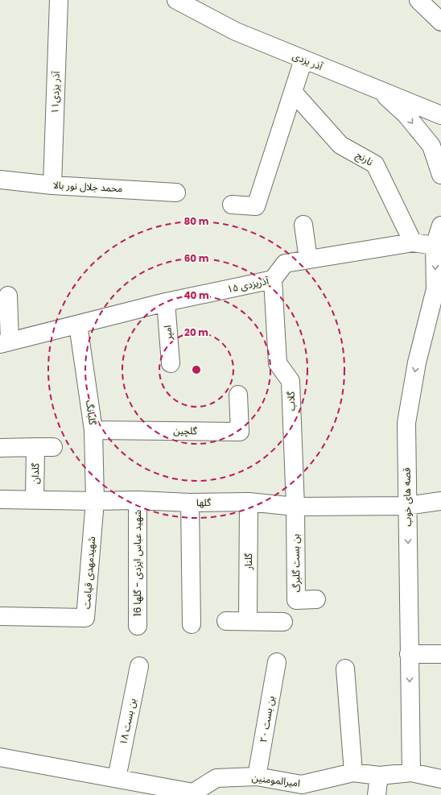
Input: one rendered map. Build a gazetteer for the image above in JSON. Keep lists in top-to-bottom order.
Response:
{
  "streets": {
    "street": [
      "آذر یزدی",
      "آذر یزدی۱۱",
      "نارنج",
      "محمد جلال نور بالا",
      "۱۵ آذریزدی",
      "امیر",
      "گلاب",
      "گلبانگ",
      "گلچین",
      "گلدان",
      "قصه های خوب",
      "گلها",
      "گلنار",
      "شهید عباس ایزدی - گلها 16",
      "بن بست گلبرگ",
      "شهیدمهدی قیامت",
      "بن بست ۲۰",
      "بن بست ۱۸",
      "امیرالمومنین"
    ]
  },
  "crossings": [
    ["آذر یزدی۱۱", "محمد جلال نور بالا"],
    ["نارنج", "۱۵ آذریزدی"],
    ["۱۵ آذریزدی", "امیر"],
    ["۱۵ آذریزدی", "گلاب"],
    ["۱۵ آذریزدی", "گلبانگ"],
    ["۱۵ آذریزدی", "قصه های خوب"],
    ["گلاب", "گلها"],
    ["گلاب", "بن بست گلبرگ"],
    ["گلبانگ", "گلچین"],
    ["گلبانگ", "گلها"],
    ["گلبانگ", "شهیدمهدی قیامت"],
    ["گلدان", "گلها"],
    ["قصه های خوب", "گلها"],
    ["قصه های خوب", "امیرالمومنین"],
    ["گلها", "گلنار"],
    ["گلها", "شهید عباس ایزدی - گلها 16"],
    ["گلها", "بن بست گلبرگ"],
    ["گلها", "شهیدمهدی قیامت"],
    ["بن بست ۲۰", "امیرالمومنین"],
    ["بن بست ۱۸", "امیرالمومنین"]
  ],
  "one_way": ["قصه های خوب"],
  "rings": [
    "80 m",
    "60 m",
    "40 m",
    "20 m"
  ]
}
